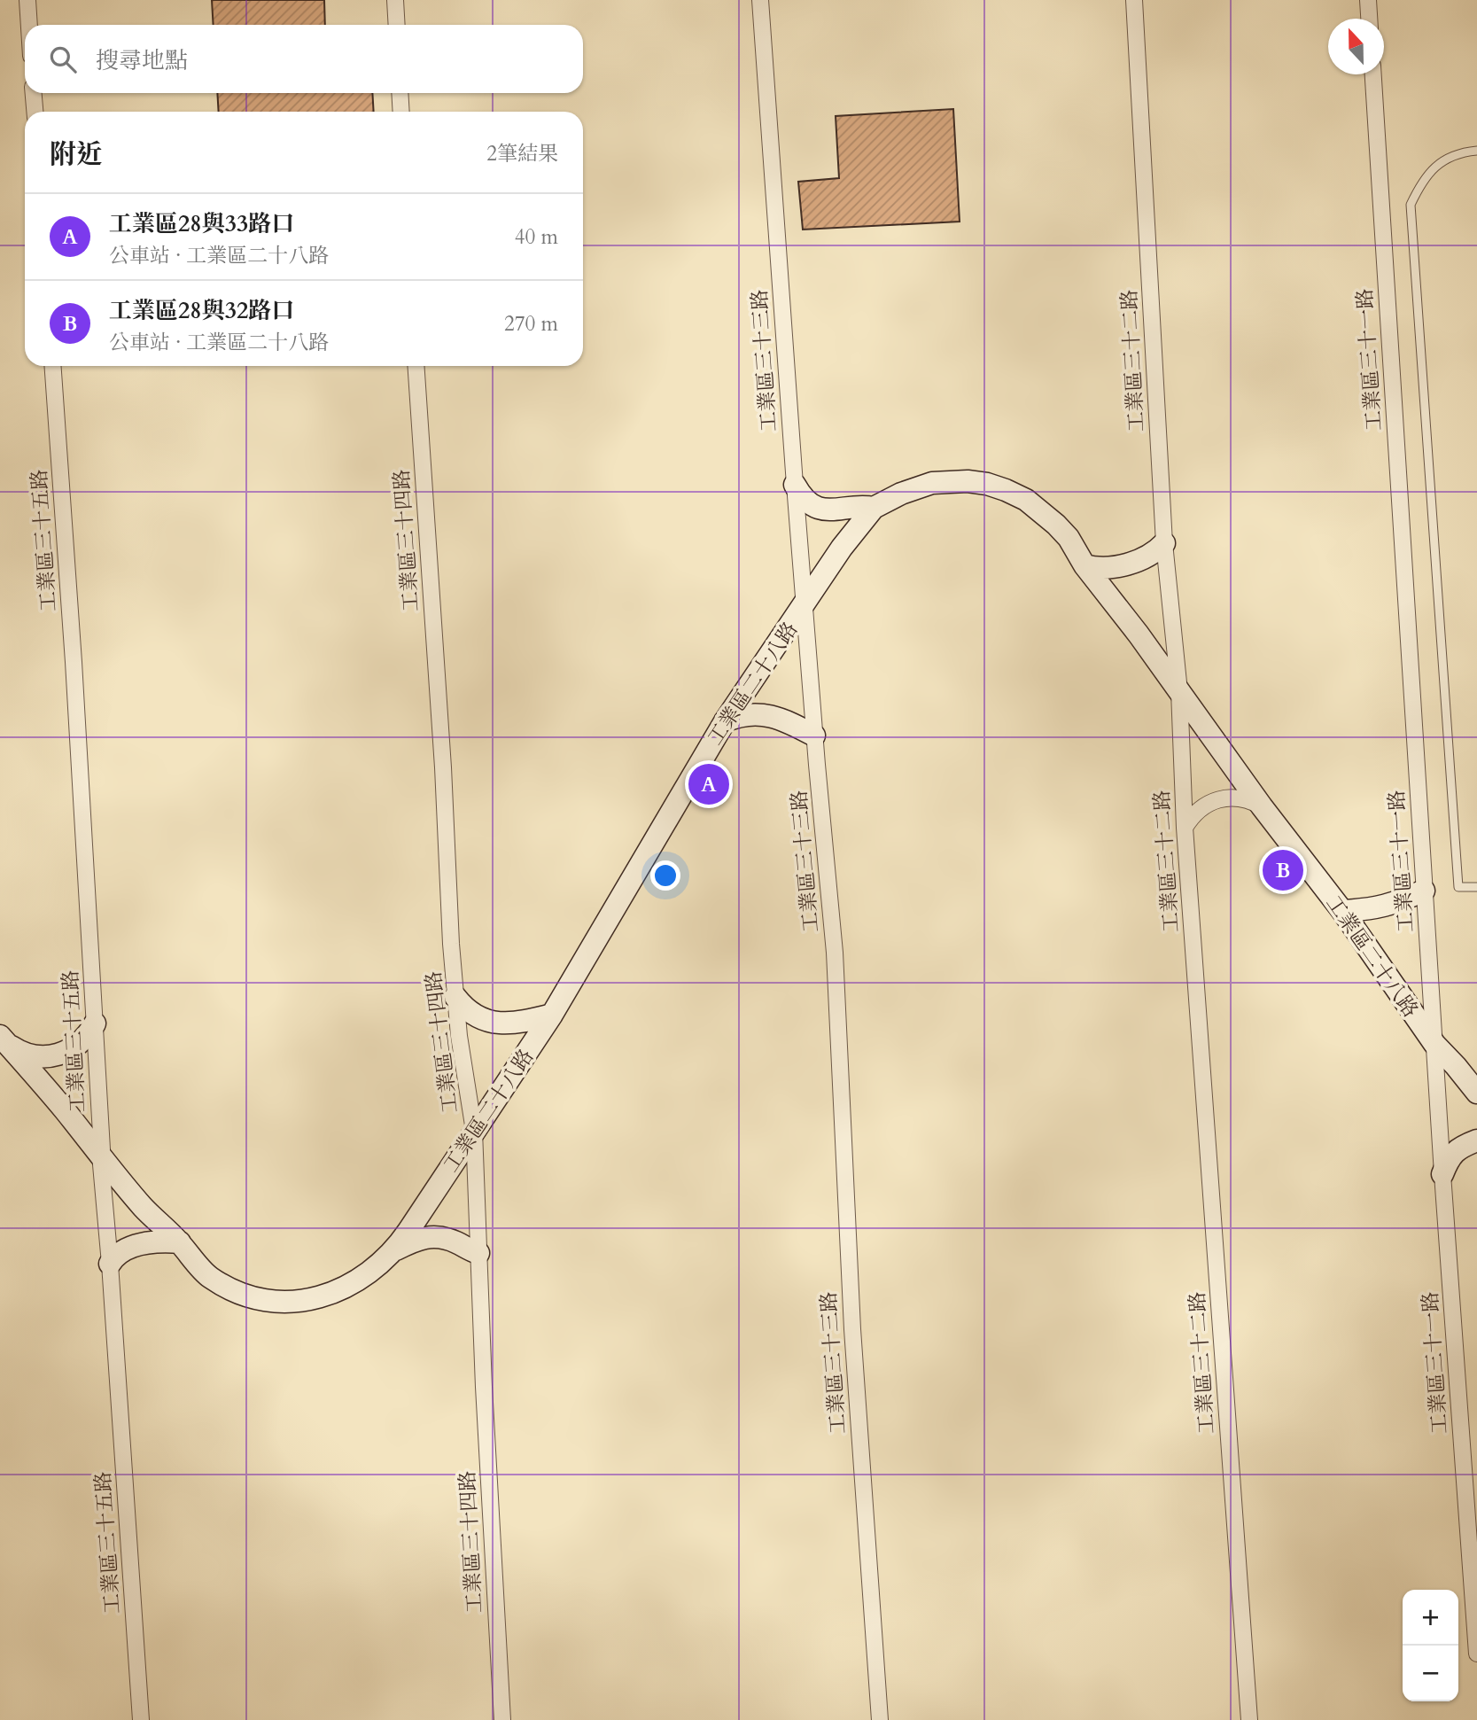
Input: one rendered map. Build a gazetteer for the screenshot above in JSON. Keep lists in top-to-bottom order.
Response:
{
  "streets": {
    "street": [
      "工業區三十一路",
      "工業區三十三路",
      "工業區三十二路",
      "工業區三十五路",
      "工業區三十四路",
      "工業區二十八路"
    ]
  },
  "crossings": [
    ["工業區三十一路", "工業區二十八路"],
    ["工業區三十三路", "工業區二十八路"],
    ["工業區三十二路", "工業區二十八路"],
    ["工業區三十五路", "工業區二十八路"],
    ["工業區三十四路", "工業區二十八路"]
  ],
  "north": "top",
  "page": {
    "search": "搜尋地點",
    "heading": ["附近", "2筆結果"],
    "list": [
      {
        "mark": "A",
        "name": "工業區28與33路口",
        "note": "公車站 · 工業區二十八路",
        "value": "40 m"
      },
      {
        "mark": "B",
        "name": "工業區28與32路口",
        "note": "公車站 · 工業區二十八路",
        "value": "270 m"
      }
    ],
    "pins": ["A", "B"],
    "map_buttons": ["+", "−"]
  }
}
